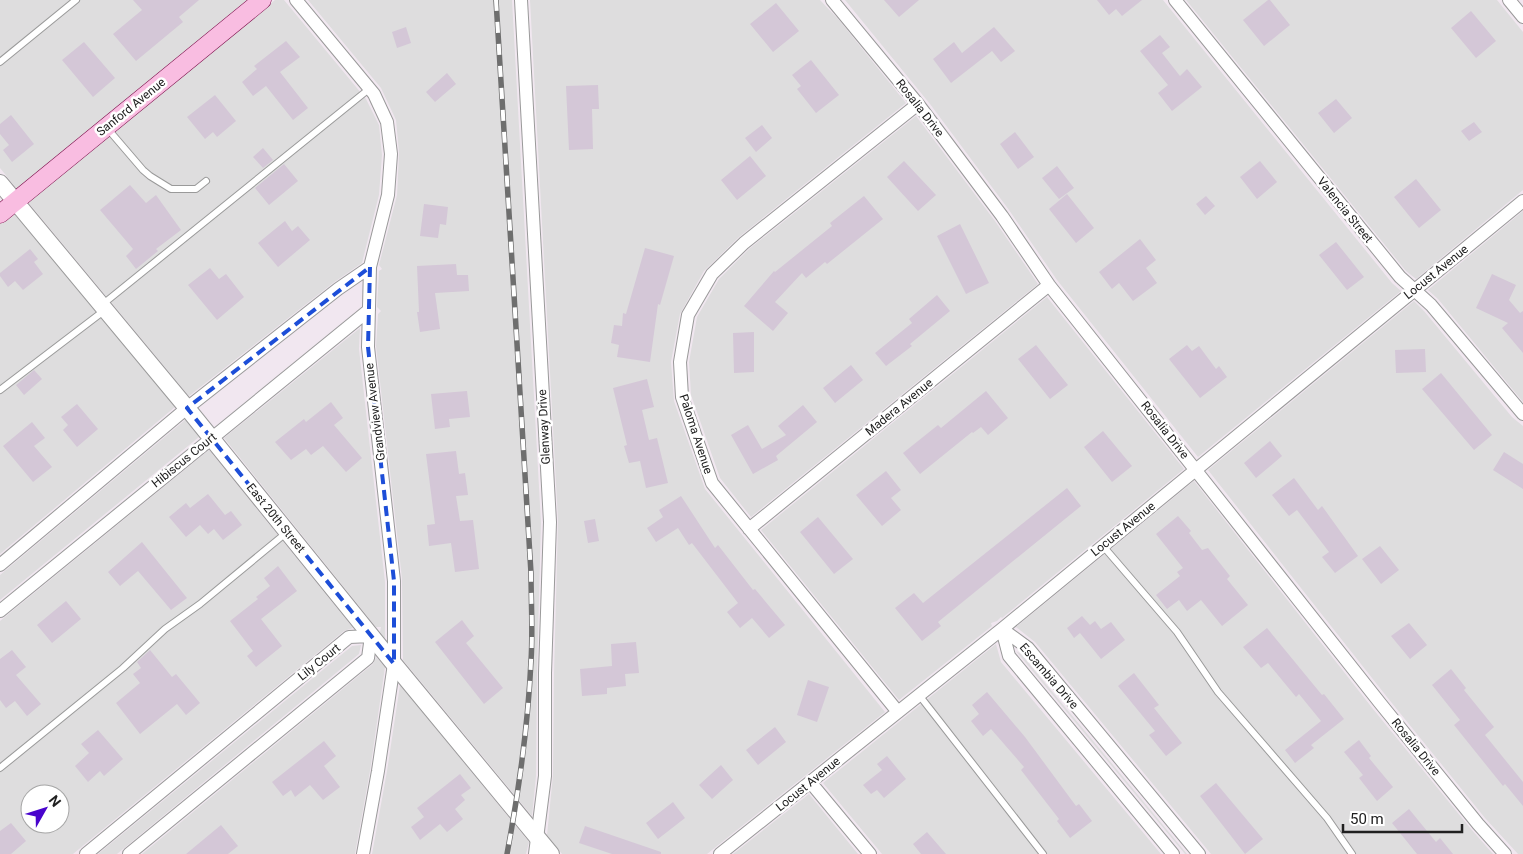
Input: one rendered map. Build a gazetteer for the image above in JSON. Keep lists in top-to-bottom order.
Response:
{
  "streets": {
    "main road": ["Sanford Avenue"],
    "street": [
      "Rosalia Drive",
      "Valencia Street",
      "Locust Avenue",
      "Madera Avenue",
      "Grandview Avenue",
      "Glenway Drive",
      "Paloma Avenue",
      "Hibiscus Court",
      "East 20th Street",
      "Lily Court",
      "Escambia Drive"
    ]
  },
  "crossings": [
    ["Sanford Avenue", "East 20th Street"],
    ["Rosalia Drive", "Locust Avenue"],
    ["Rosalia Drive", "Madera Avenue"],
    ["Rosalia Drive", "Paloma Avenue"],
    ["Valencia Street", "Locust Avenue"],
    ["Locust Avenue", "Paloma Avenue"],
    ["Locust Avenue", "Escambia Drive"],
    ["Madera Avenue", "Paloma Avenue"],
    ["Grandview Avenue", "Hibiscus Court"],
    ["Grandview Avenue", "East 20th Street"],
    ["Glenway Drive", "East 20th Street"],
    ["Hibiscus Court", "East 20th Street"],
    ["East 20th Street", "Lily Court"]
  ],
  "scale_bar": "50 m",
  "north": "top right"
}
